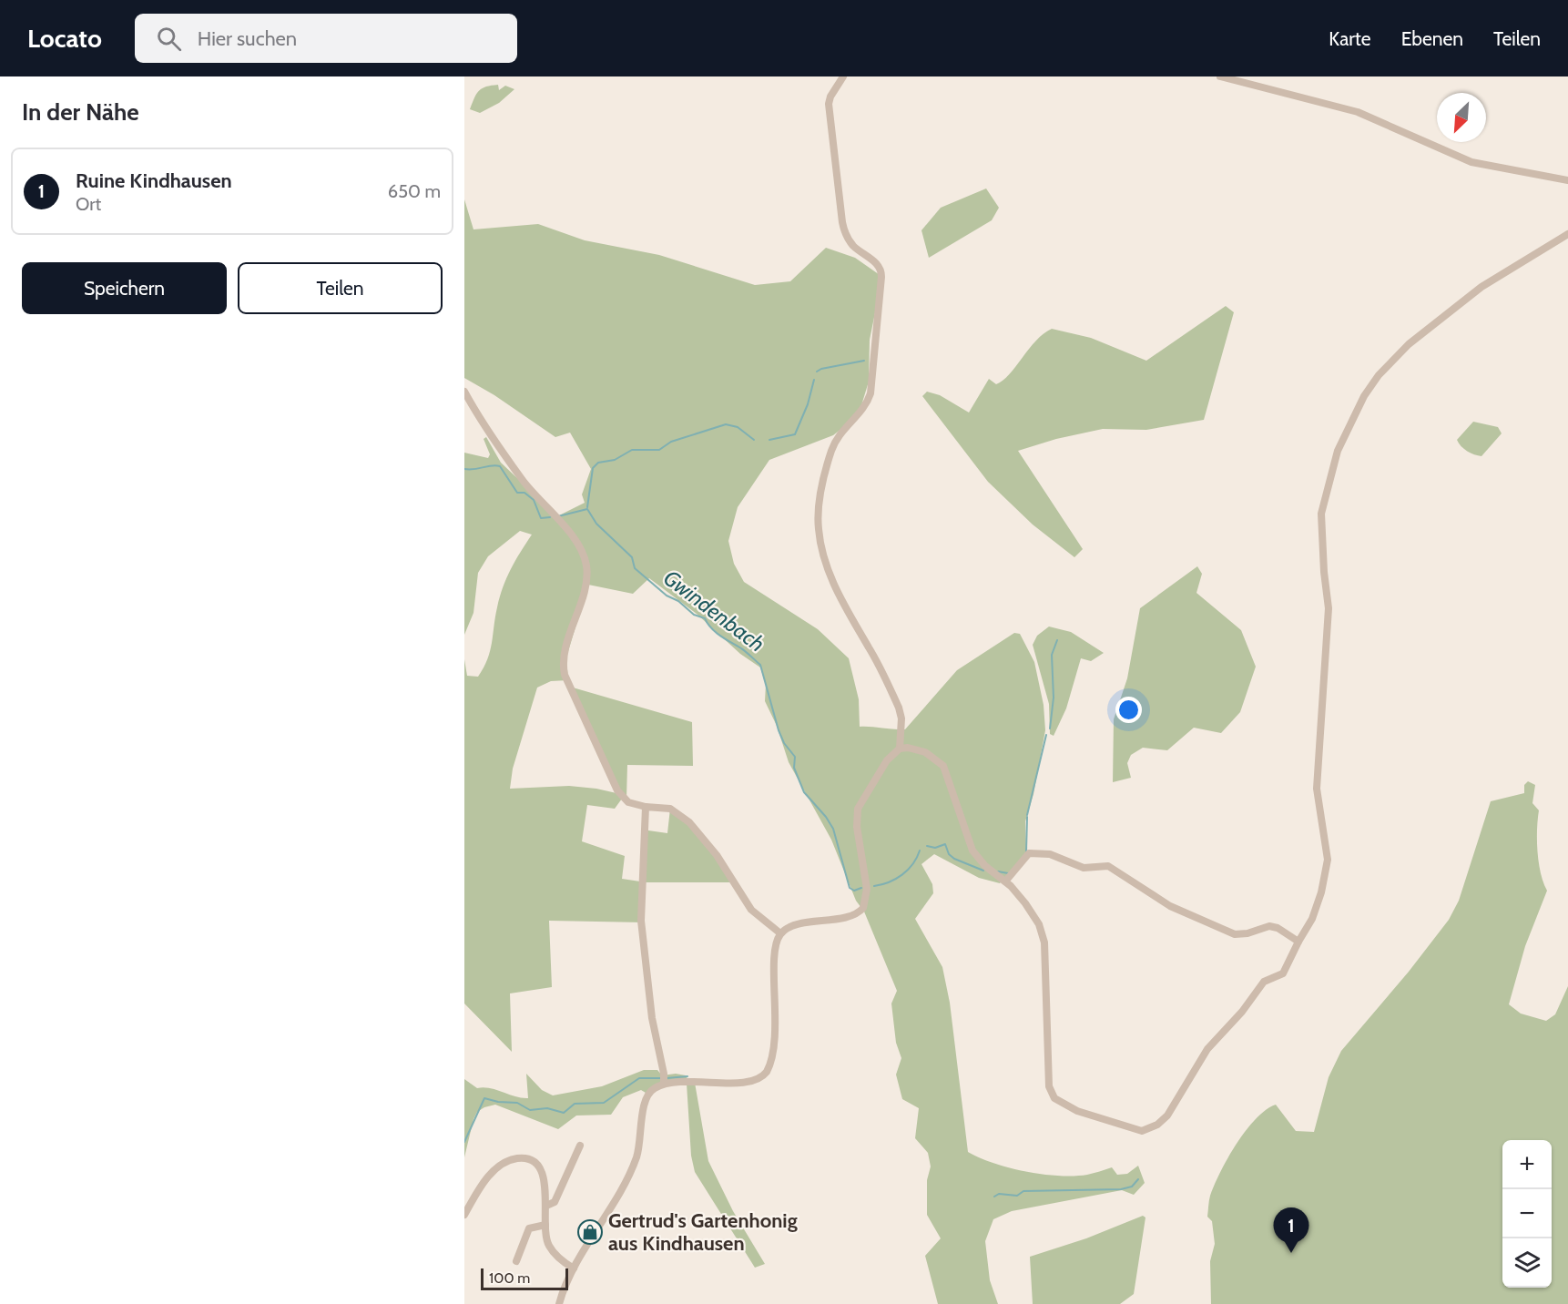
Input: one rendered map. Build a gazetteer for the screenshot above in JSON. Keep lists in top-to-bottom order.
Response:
{
  "water": ["Gwindenbach"],
  "places": {
    "shop": ["Gertrud's Gartenhonig aus Kindhausen"]
  },
  "scale_bar": "100 m",
  "north": "bottom left",
  "page": {
    "header": "Locato",
    "search": "Hier suchen",
    "nav": ["Karte", "Ebenen", "Teilen"],
    "heading": "In der Nähe",
    "list": [
      {
        "mark": "1",
        "name": "Ruine Kindhausen",
        "note": "Ort",
        "value": "650 m"
      }
    ],
    "buttons": ["Speichern", "Teilen"],
    "map_buttons": ["+", "−"],
    "pins": "1",
    "scale": "100 m"
  }
}
